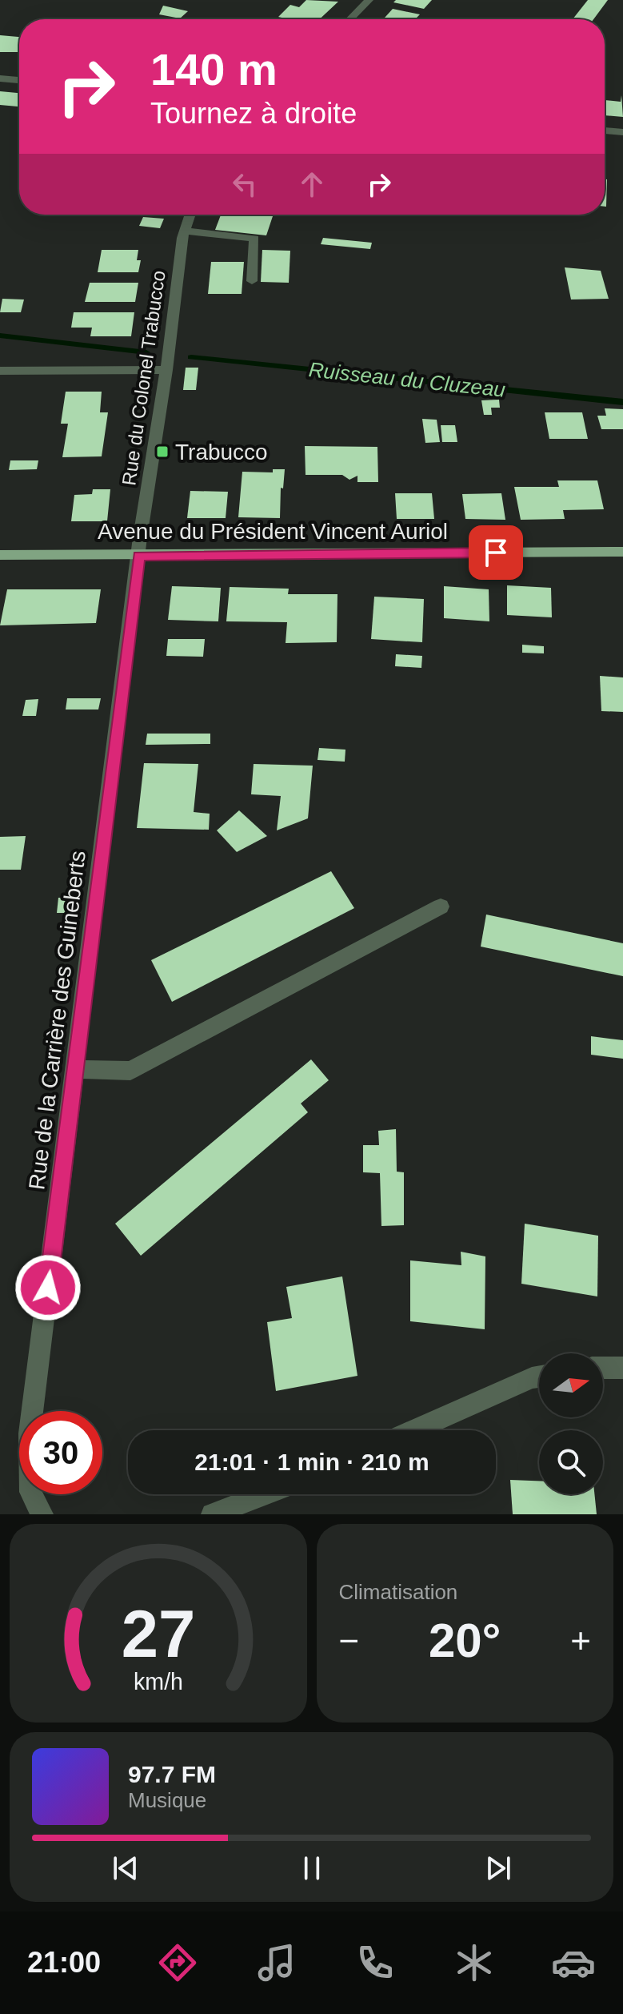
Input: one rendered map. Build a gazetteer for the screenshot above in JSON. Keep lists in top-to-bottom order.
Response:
{
  "streets": {
    "main road": ["Avenue du Président Vincent Auriol"],
    "street": ["Rue du Colonel Trabucco", "Rue de la Carrière des Guineberts"]
  },
  "crossings": [
    ["Rue du Colonel Trabucco", "Avenue du Président Vincent Auriol"],
    ["Rue du Colonel Trabucco", "Rue de la Carrière des Guineberts"],
    ["Avenue du Président Vincent Auriol", "Rue de la Carrière des Guineberts"]
  ],
  "water": ["Ruisseau du Cluzeau"],
  "places": {
    "transit": ["Trabucco"]
  },
  "north": "right",
  "page": {
    "turn": ["140 m", "Tournez à droite"],
    "limit": "30",
    "trip": "21:01 · 1 min · 210 m",
    "tile": "Climatisation",
    "heat": ["−", "20°", "+"],
    "song": ["97.7 FM", "Musique"],
    "tabs": "21:00",
    "gauge": ["27", "km/h"]
  }
}
